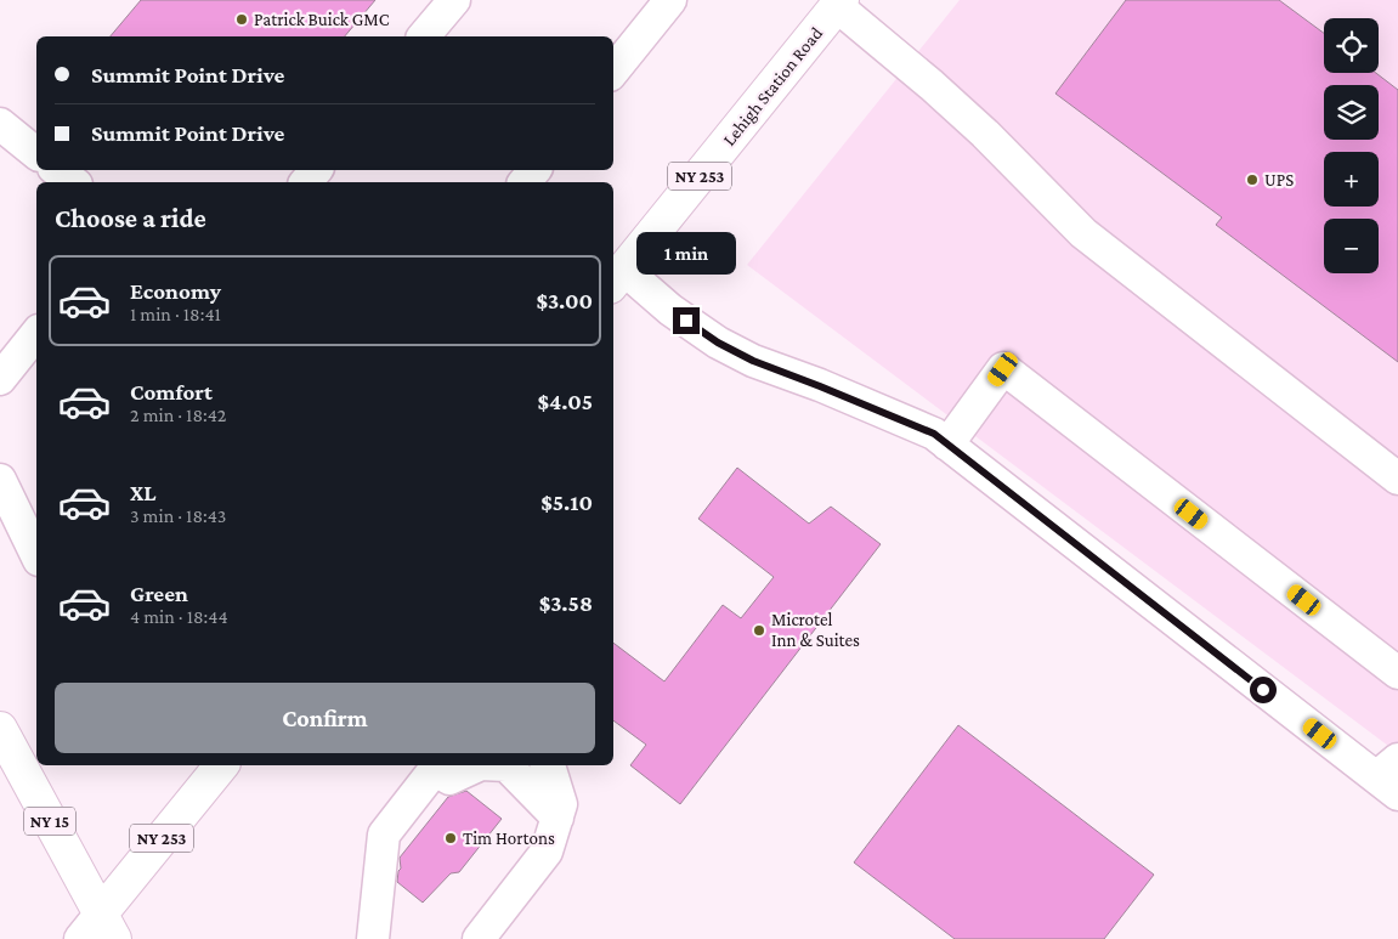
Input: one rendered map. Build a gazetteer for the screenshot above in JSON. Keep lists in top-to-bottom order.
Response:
{
  "streets": {
    "main road": ["Lehigh Station Road", "NY 253", "NY 15"]
  },
  "crossings": [
    ["NY 253", "NY 15"]
  ],
  "places": [
    "Patrick Buick GMC",
    "UPS",
    "Microtel Inn & Suites",
    "Tim Hortons"
  ],
  "page": {
    "map_buttons": ["+", "−"],
    "banner": ["Summit Point Drive", "Summit Point Drive"],
    "heading": "Choose a ride",
    "bubble": "1 min",
    "list": [
      {
        "name": "Economy",
        "note": "1 min · 18:41",
        "value": "$3.00"
      },
      {
        "name": "Comfort",
        "note": "2 min · 18:42",
        "value": "$4.05"
      },
      {
        "name": "XL",
        "note": "3 min · 18:43",
        "value": "$5.10"
      },
      {
        "name": "Green",
        "note": "4 min · 18:44",
        "value": "$3.58"
      }
    ],
    "buttons": "Confirm"
  }
}
